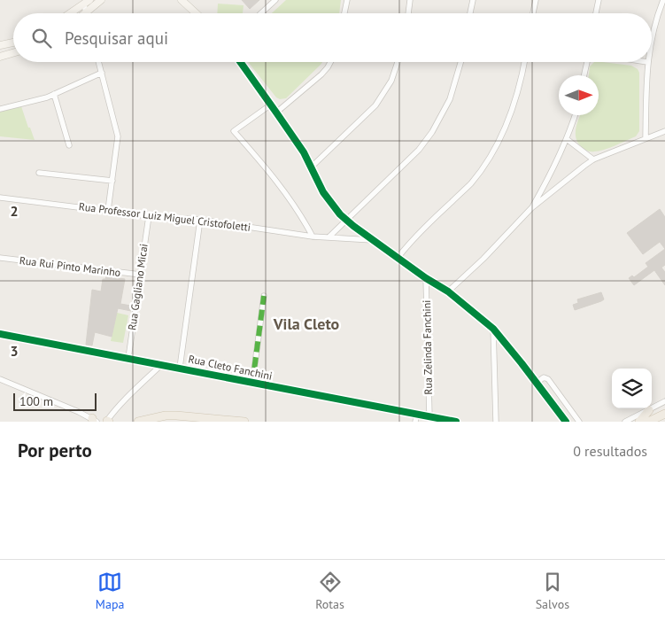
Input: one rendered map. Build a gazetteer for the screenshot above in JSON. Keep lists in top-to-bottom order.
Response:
{
  "streets": {
    "street": [
      "Rua Professor Luiz Miguel Cristofoletti",
      "Rua Rui Pinto Marinho",
      "Rua Gagliano Micai",
      "Rua Zelinda Fanchini",
      "Rua Cleto Fanchini"
    ]
  },
  "crossings": [
    ["Rua Professor Luiz Miguel Cristofoletti", "Rua Gagliano Micai"],
    ["Rua Rui Pinto Marinho", "Rua Gagliano Micai"],
    ["Rua Gagliano Micai", "Rua Cleto Fanchini"],
    ["Rua Zelinda Fanchini", "Rua Cleto Fanchini"]
  ],
  "districts": ["Vila Cleto"],
  "scale_bar": "100 m",
  "north": "right",
  "page": {
    "search": "Pesquisar aqui",
    "scale": "100 m",
    "heading": ["Por perto", "0 resultados"],
    "nav": ["Mapa", "Rotas", "Salvos"]
  },
  "grid": {
    "rows": ["2", "3"]
  }
}
